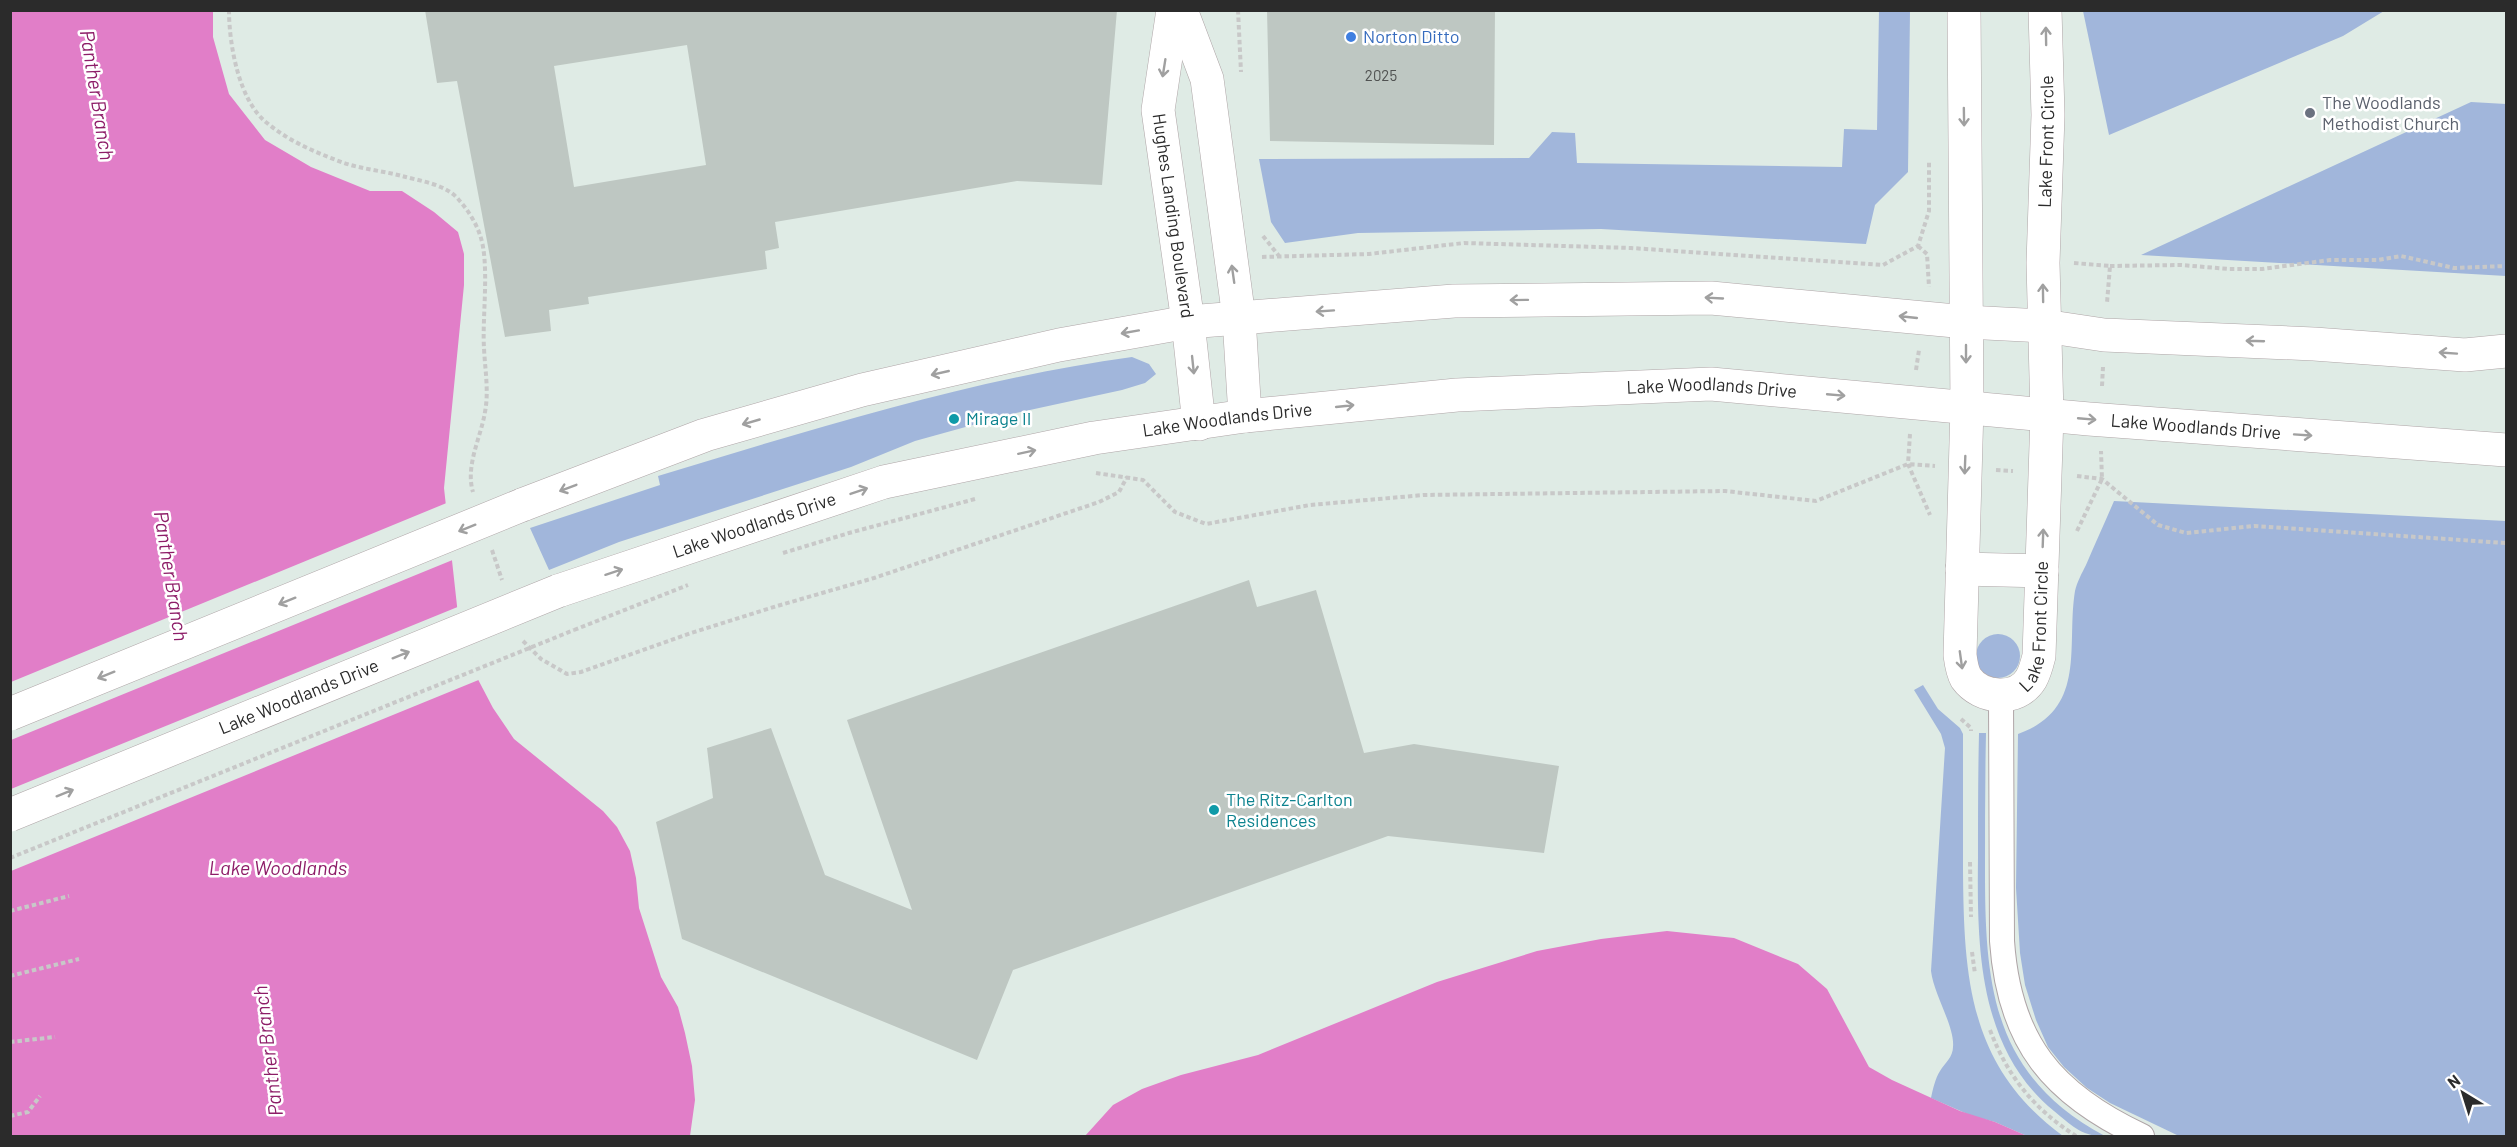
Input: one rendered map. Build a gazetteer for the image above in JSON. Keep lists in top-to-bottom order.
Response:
{
  "streets": {
    "main road": ["Lake Front Circle", "Hughes Landing Boulevard", "Lake Woodlands Drive"]
  },
  "crossings": [
    ["Lake Front Circle", "Lake Woodlands Drive"],
    ["Hughes Landing Boulevard", "Lake Woodlands Drive"]
  ],
  "water": ["Panther Branch", "Lake Woodlands"],
  "places": [
    "Norton Ditto",
    "The Woodlands Methodist Church",
    "Mirage II",
    "The Ritz-Carlton Residences"
  ],
  "house_numbers": ["2025"],
  "north": "top left"
}
